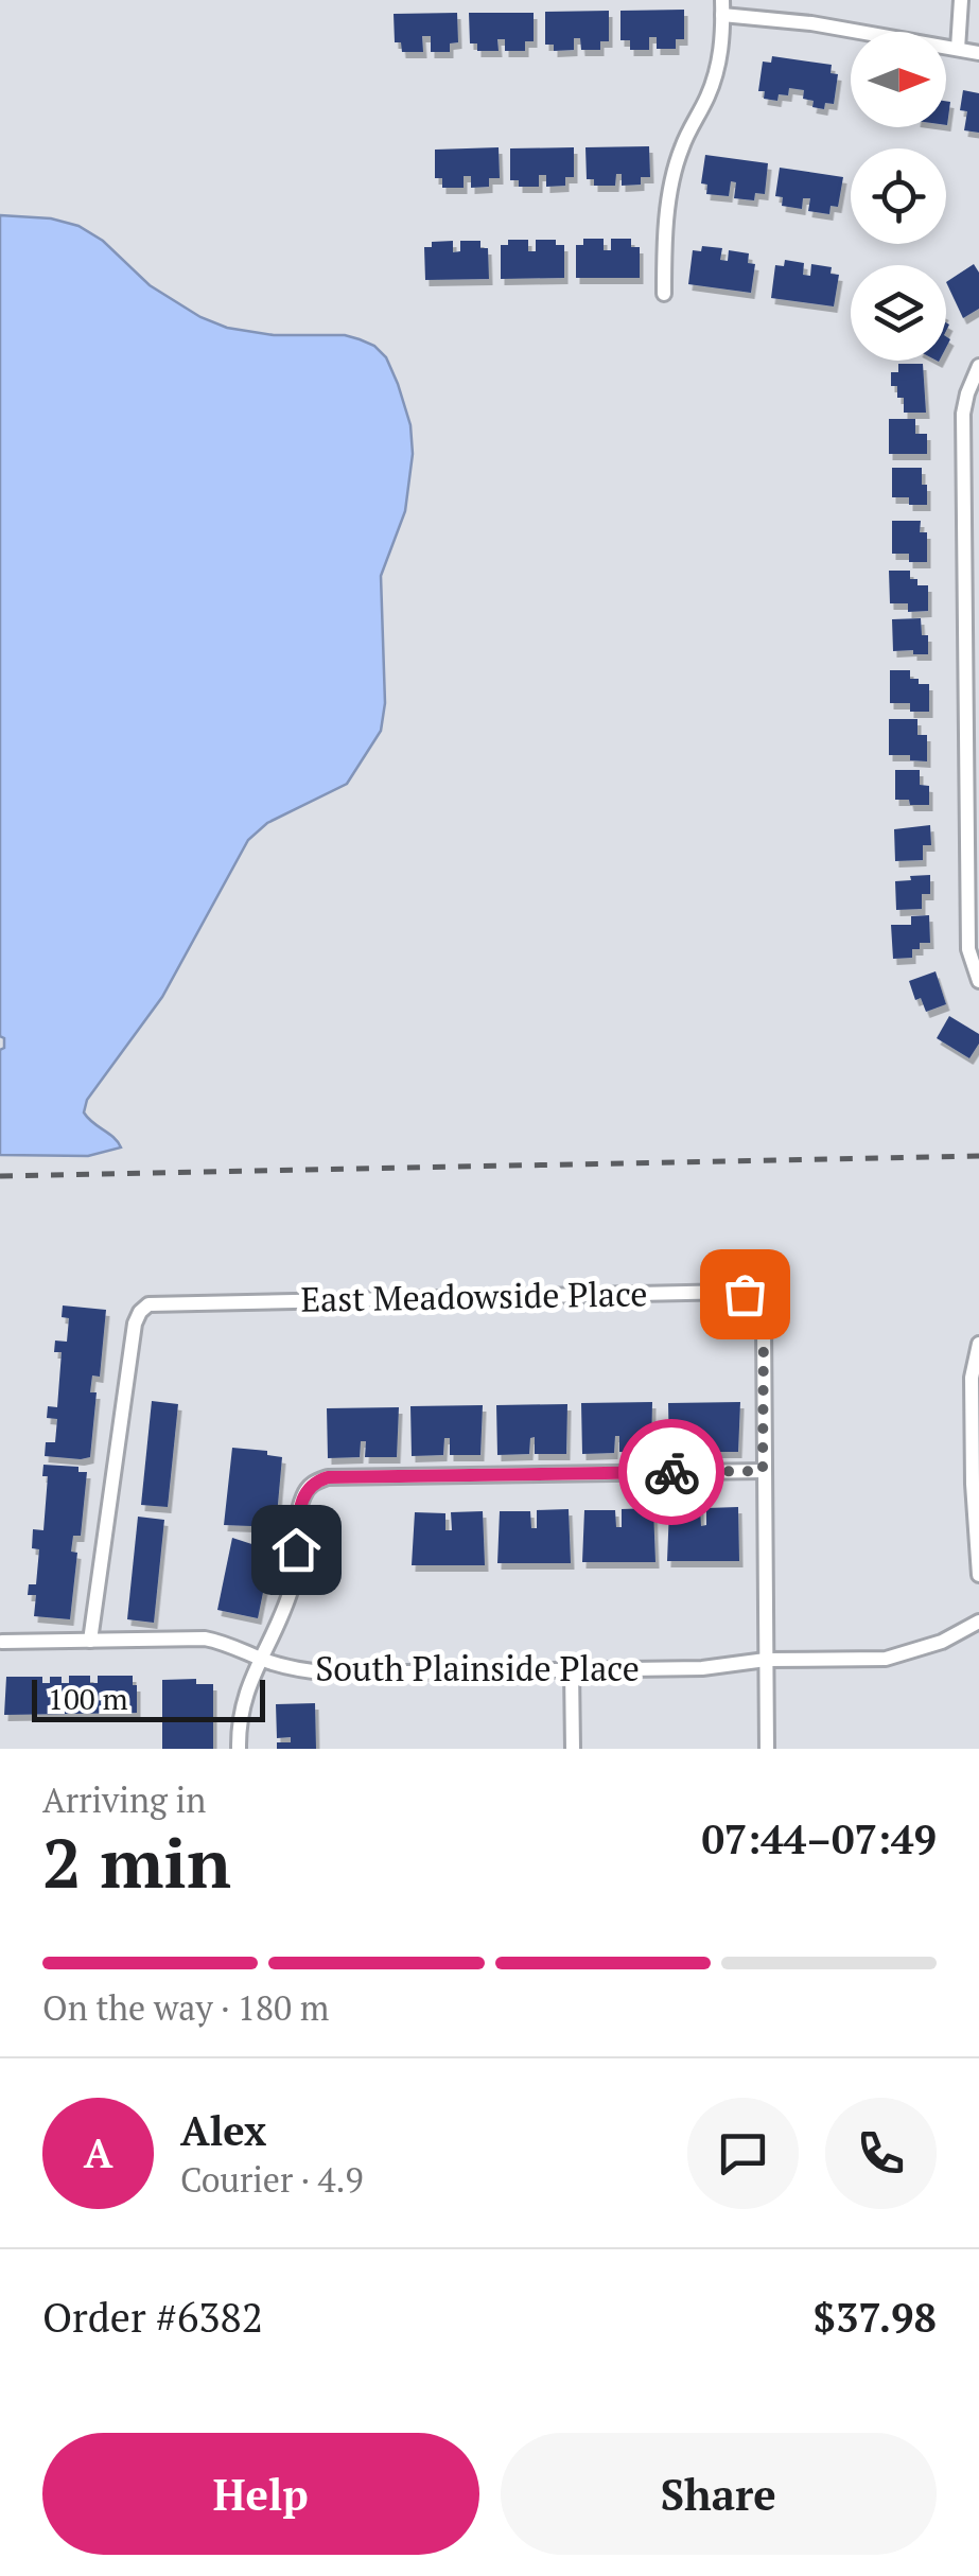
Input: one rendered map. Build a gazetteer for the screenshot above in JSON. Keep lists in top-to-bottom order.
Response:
{
  "streets": {
    "street": ["East Meadowside Place", "South Plainside Place"]
  },
  "crossings": [
    ["East Meadowside Place", "South Plainside Place"]
  ],
  "scale_bar": "100 m",
  "north": "right",
  "page": {
    "scale": "100 m",
    "heading": ["2 min", "Arriving in", "07:44–07:49"],
    "panel": [
      "Alex",
      "Courier · 4.9",
      "Order #6382",
      "$37.98"
    ],
    "bar": "On the way · 180 m",
    "round": "A",
    "buttons": ["Help", "Share"]
  }
}
